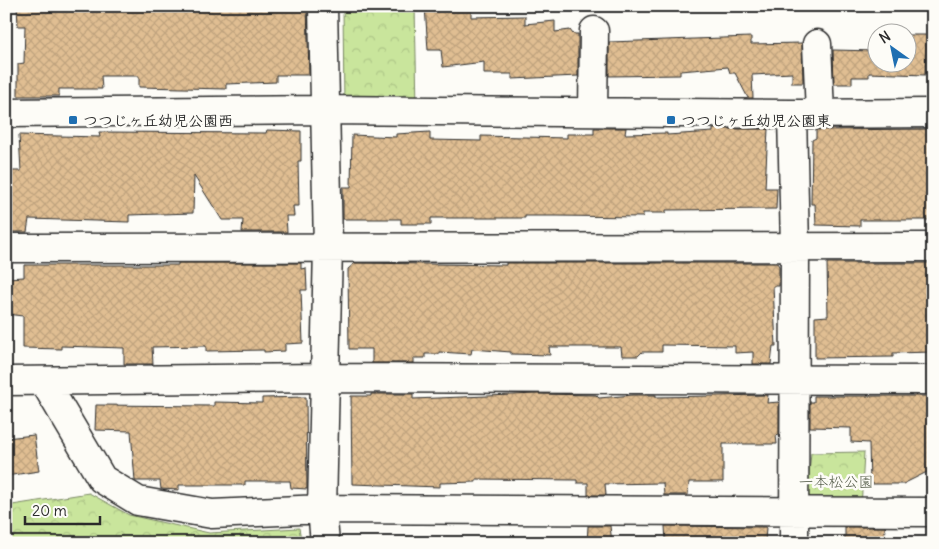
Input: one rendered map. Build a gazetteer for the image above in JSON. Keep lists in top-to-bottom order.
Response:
{
  "parks": ["一本松公園"],
  "places": {
    "transit": ["つつじヶ丘幼児公園西", "つつじヶ丘幼児公園東"]
  },
  "scale_bar": "20 m",
  "north": "top left"
}
